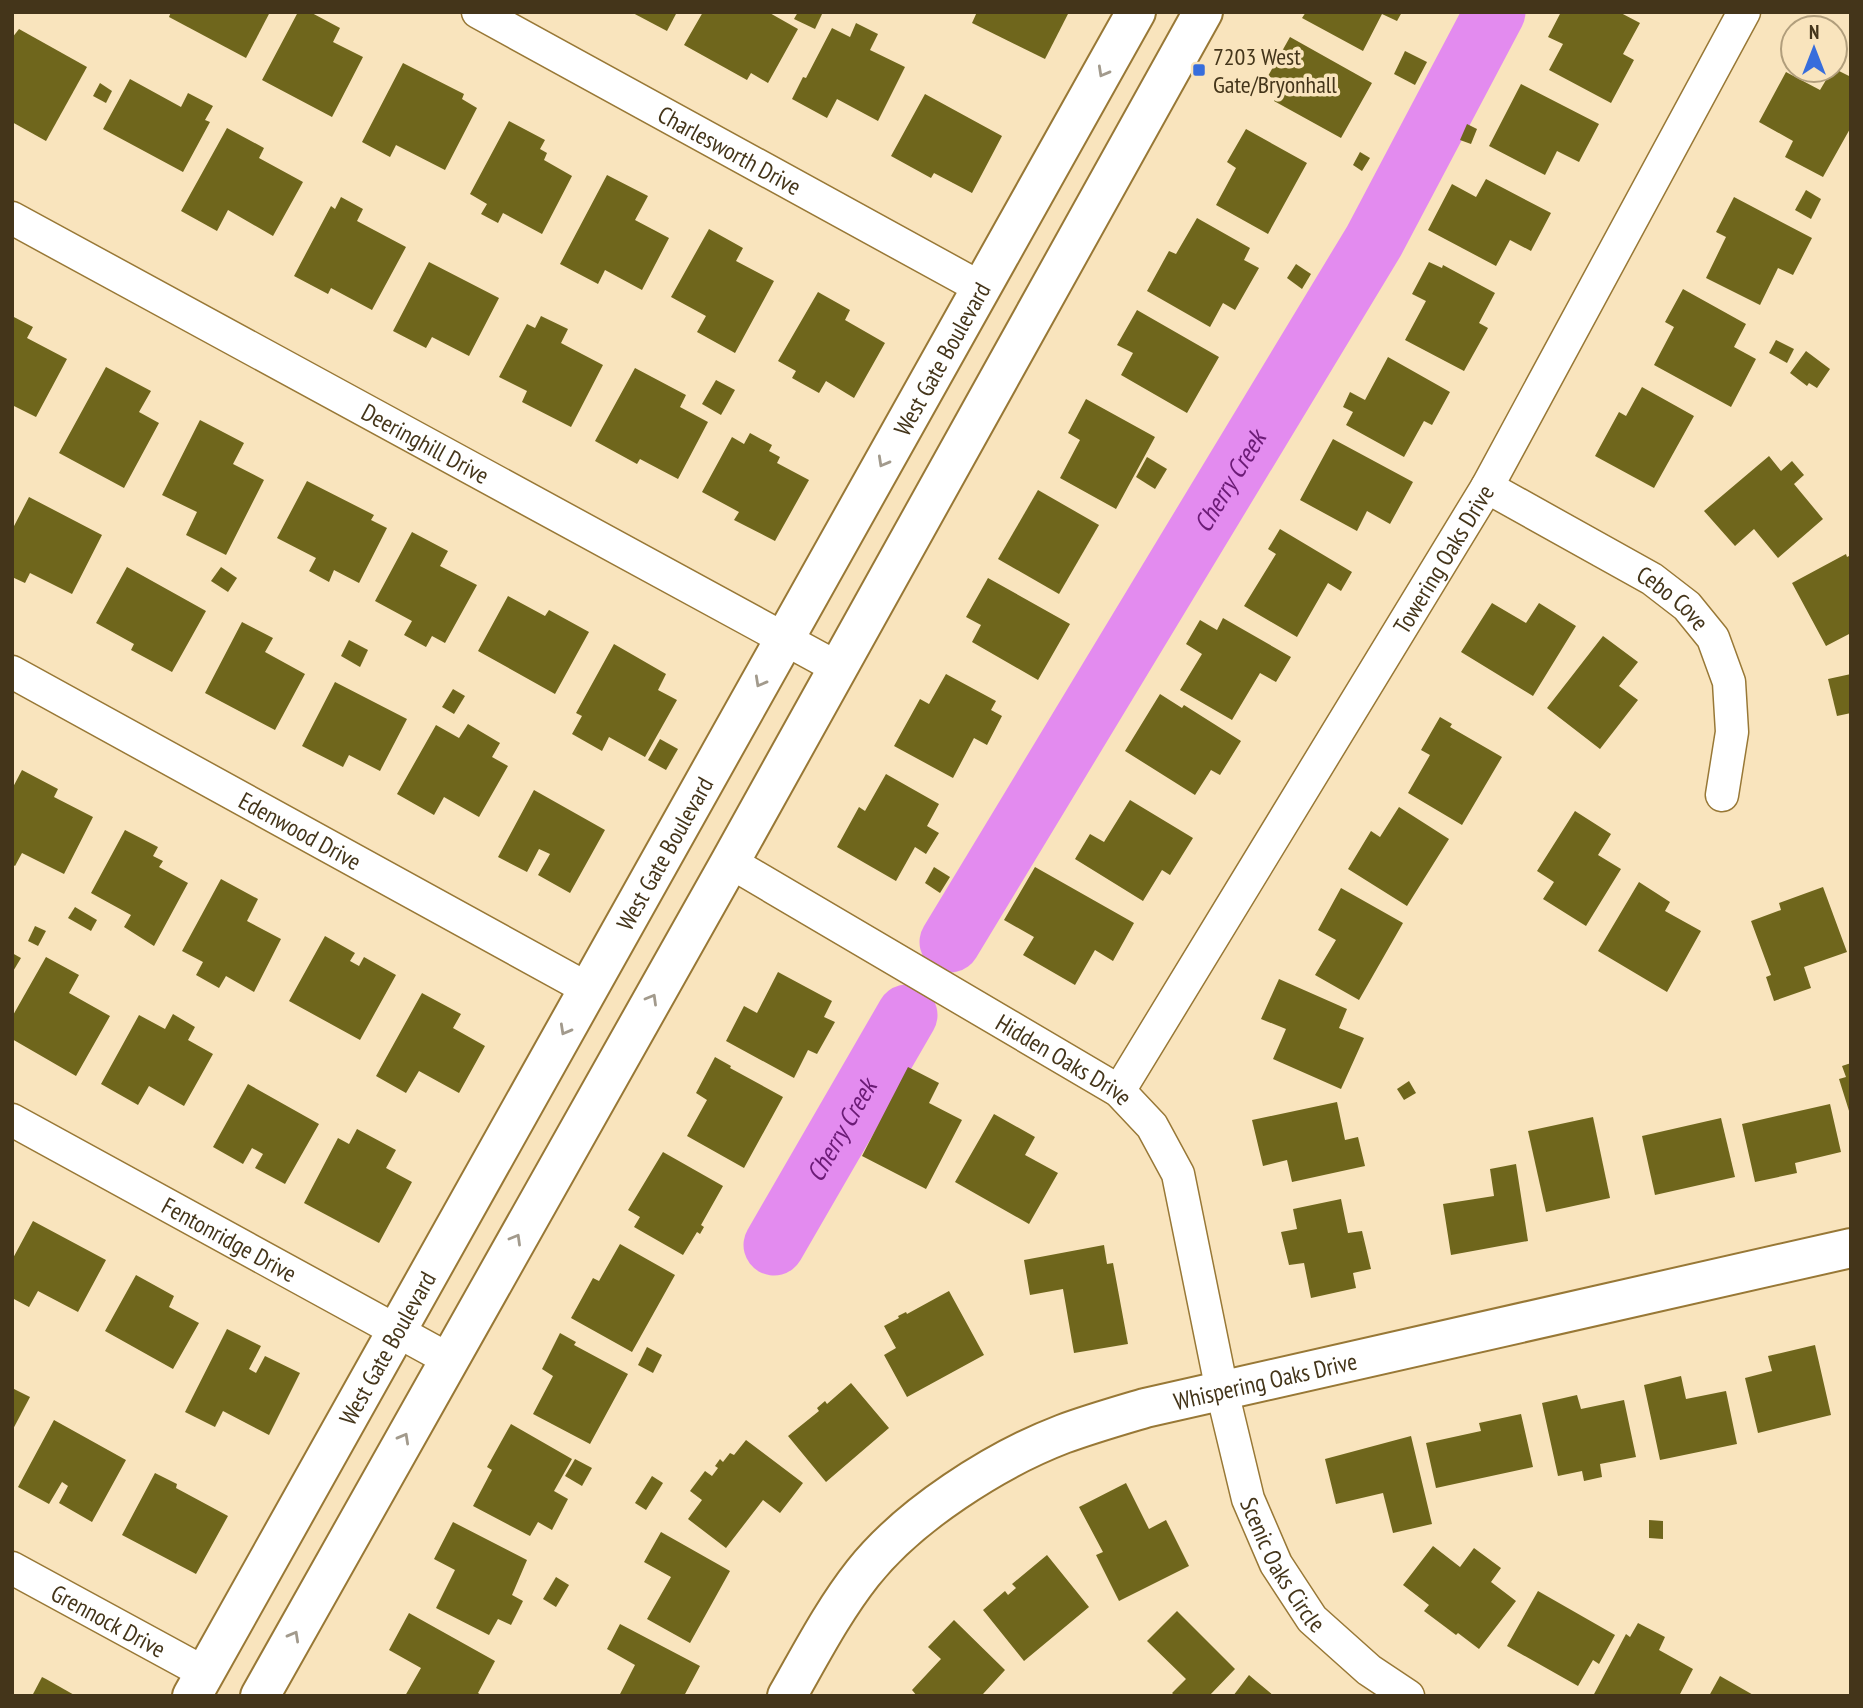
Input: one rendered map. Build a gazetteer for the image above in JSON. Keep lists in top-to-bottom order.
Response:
{
  "streets": {
    "main road": ["West Gate Boulevard", "Whispering Oaks Drive"],
    "street": [
      "Charlesworth Drive",
      "Deeringhill Drive",
      "Towering Oaks Drive",
      "Cebo Cove",
      "Edenwood Drive",
      "Hidden Oaks Drive",
      "Fentonridge Drive",
      "Scenic Oaks Circle",
      "Grennock Drive"
    ]
  },
  "crossings": [
    ["Charlesworth Drive", "West Gate Boulevard"],
    ["West Gate Boulevard", "Deeringhill Drive"],
    ["West Gate Boulevard", "Edenwood Drive"],
    ["West Gate Boulevard", "Fentonridge Drive"],
    ["West Gate Boulevard", "Grennock Drive"],
    ["Towering Oaks Drive", "Cebo Cove"],
    ["Towering Oaks Drive", "Hidden Oaks Drive"],
    ["Hidden Oaks Drive", "Whispering Oaks Drive"],
    ["Hidden Oaks Drive", "Scenic Oaks Circle"],
    ["Whispering Oaks Drive", "Scenic Oaks Circle"]
  ],
  "water": ["Cherry Creek"],
  "places": {
    "transit": ["7203 West Gate/Bryonhall"]
  },
  "north": "top"
}
